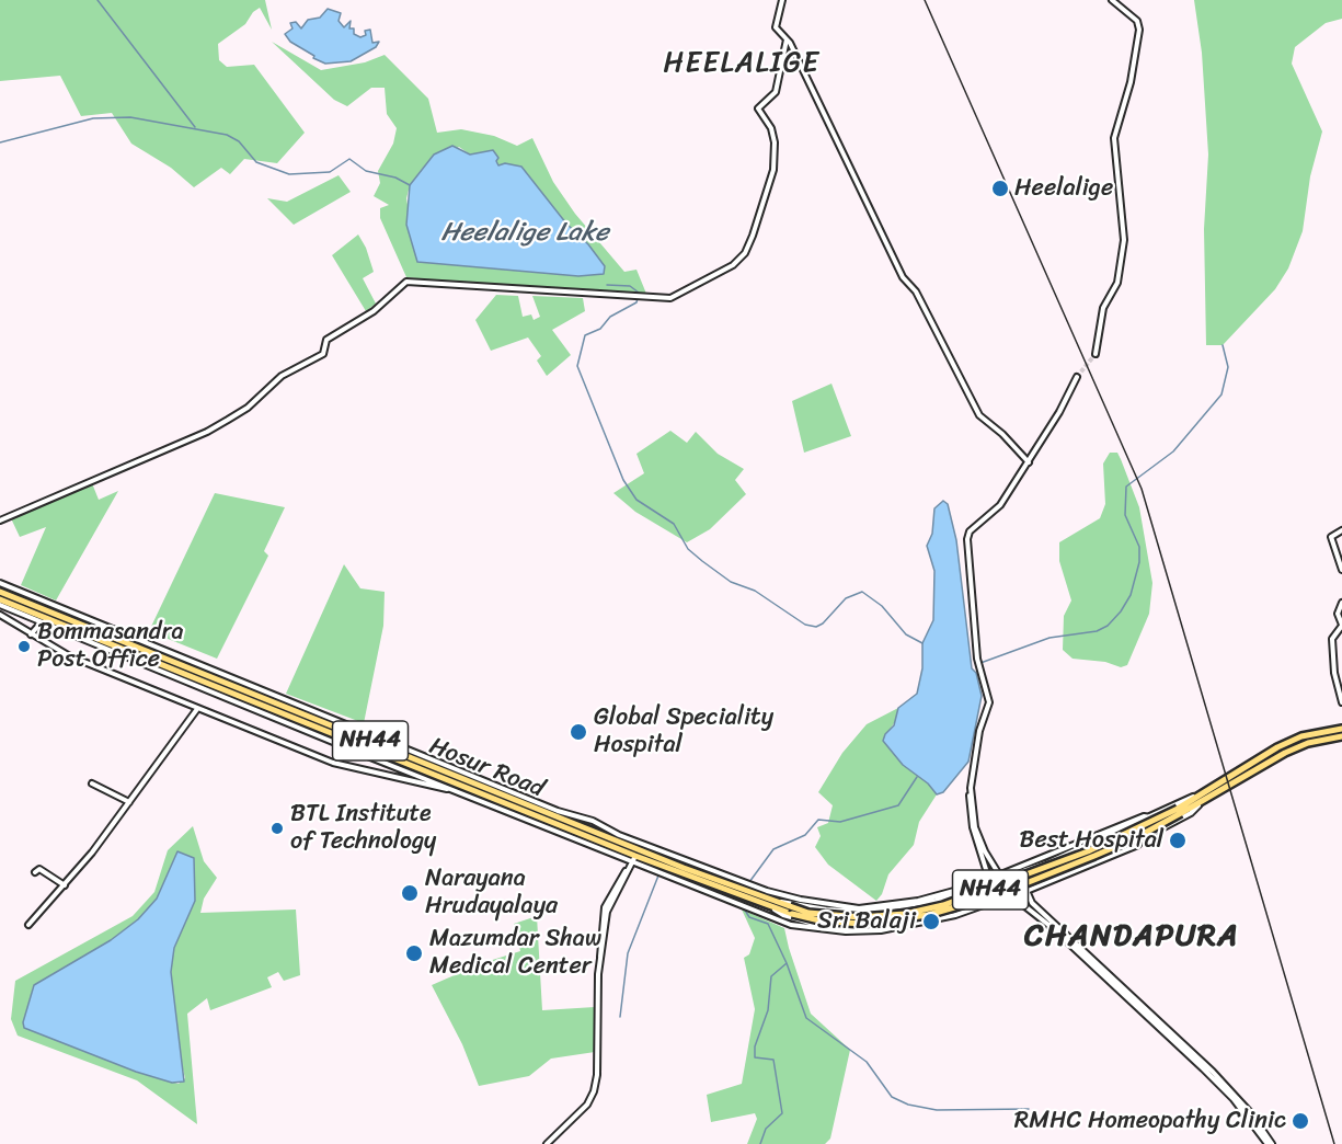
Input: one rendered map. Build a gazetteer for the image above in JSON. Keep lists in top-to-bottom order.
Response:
{
  "streets": {
    "highway": ["NH44", "Hosur Road"]
  },
  "crossings": [
    ["NH44", "Hosur Road"]
  ],
  "districts": ["HEELALIGE", "CHANDAPURA"],
  "water": ["Heelalige Lake"],
  "places": [
    "Heelalige",
    "Bommasandra Post Office",
    "Global Speciality Hospital",
    "BTL Institute of Technology",
    "Best Hospital",
    "Narayana Hrudayalaya",
    "Sri Balaji",
    "Mazumdar Shaw Medical Center",
    "RMHC Homeopathy Clinic"
  ]
}
